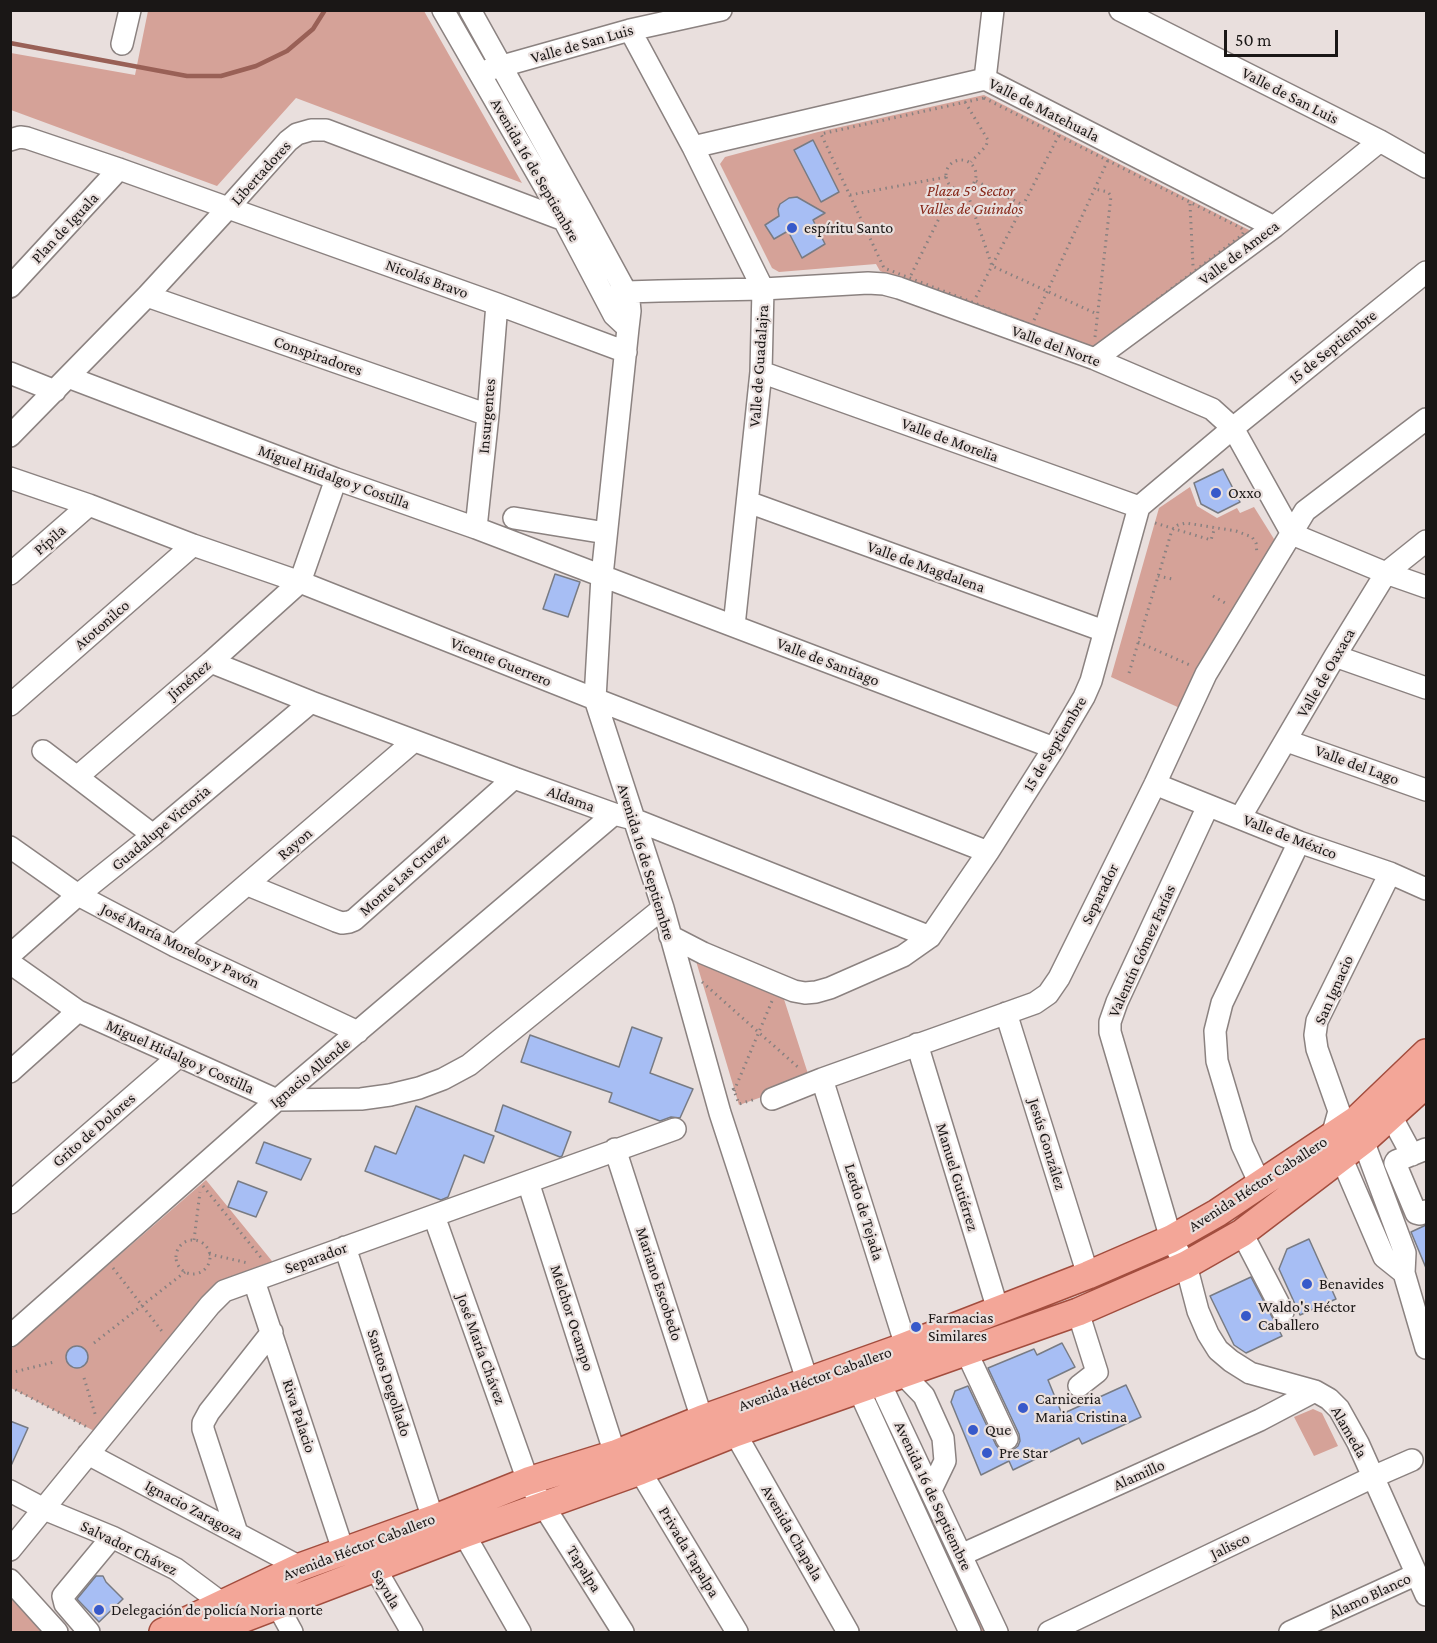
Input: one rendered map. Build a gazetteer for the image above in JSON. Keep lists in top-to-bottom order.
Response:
{
  "streets": {
    "main road": ["Avenida Héctor Caballero"],
    "street": [
      "Valle de San Luis",
      "Valle de Matehuala",
      "Avenida 16 de Septiembre",
      "Libertadores",
      "Plan de Iguala",
      "Valle de Ameca",
      "Nicolás Bravo",
      "Valle del Norte",
      "15 de Septiembre",
      "Conspiradores",
      "Valle de Guadalajra",
      "Insurgentes",
      "Valle de Morelia",
      "Miguel Hidalgo y Costilla",
      "Pípila",
      "Valle de Magdalena",
      "Atotonilco",
      "Vicente Guerrero",
      "Valle de Santiago",
      "Valle de Oaxaca",
      "Jiménez",
      "Valle del Lago",
      "Aldama",
      "Guadalupe Victoria",
      "Valle de México",
      "Rayon",
      "Monte Las Cruzez",
      "Separador",
      "José María Morelos y Pavón",
      "Valentín Gómez Farías",
      "San Ignacio",
      "Ignacio Allende",
      "Grito de Dolores",
      "Jesús González",
      "Manuel Gutiérrez",
      "Lerdo de Tejada",
      "Mariano Escobedo",
      "Melchor Ocampo",
      "José María Chávez",
      "Santos Degollado",
      "Riva Palacio",
      "Alameda",
      "Alamillo",
      "Ignacio Zaragoza",
      "Avenida Chapala",
      "Jalisco",
      "Salvador Chávez",
      "Privada Tapalpa",
      "Tapalpa",
      "Sayula",
      "Álamo Blanco"
    ]
  },
  "crossings": [
    ["Valle de San Luis", "Avenida 16 de Septiembre"],
    ["Valle de San Luis", "Valle de Ameca"],
    ["Valle de San Luis", "Valle de Guadalajra"],
    ["Valle de Matehuala", "Valle de Ameca"],
    ["Valle de Matehuala", "Valle de Guadalajra"],
    ["Avenida 16 de Septiembre", "Libertadores"],
    ["Avenida 16 de Septiembre", "Nicolás Bravo"],
    ["Avenida 16 de Septiembre", "Valle del Norte"],
    ["Avenida 16 de Septiembre", "15 de Septiembre"],
    ["Avenida 16 de Septiembre", "Miguel Hidalgo y Costilla"],
    ["Avenida 16 de Septiembre", "Vicente Guerrero"],
    ["Avenida 16 de Septiembre", "Valle de Santiago"],
    ["Avenida 16 de Septiembre", "Aldama"],
    ["Avenida 16 de Septiembre", "Ignacio Allende"],
    ["Avenida 16 de Septiembre", "Avenida Héctor Caballero"],
    ["Avenida 16 de Septiembre", "Alamillo"],
    ["Libertadores", "Nicolás Bravo"],
    ["Libertadores", "Conspiradores"],
    ["Libertadores", "Miguel Hidalgo y Costilla"],
    ["Valle de Ameca", "Valle del Norte"],
    ["Nicolás Bravo", "Insurgentes"],
    ["Valle del Norte", "15 de Septiembre"],
    ["Valle del Norte", "Valle de Guadalajra"],
    ["Valle del Norte", "Separador"],
    ["15 de Septiembre", "Valle de Morelia"],
    ["15 de Septiembre", "Valle de Magdalena"],
    ["15 de Septiembre", "Vicente Guerrero"],
    ["15 de Septiembre", "Valle de Santiago"],
    ["15 de Septiembre", "Aldama"],
    ["Conspiradores", "Insurgentes"],
    ["Valle de Guadalajra", "Valle de Morelia"],
    ["Valle de Guadalajra", "Valle de Magdalena"],
    ["Valle de Guadalajra", "Valle de Santiago"],
    ["Insurgentes", "Miguel Hidalgo y Costilla"],
    ["Miguel Hidalgo y Costilla", "Valle de Santiago"],
    ["Miguel Hidalgo y Costilla", "Ignacio Allende"],
    ["Miguel Hidalgo y Costilla", "Grito de Dolores"],
    ["Pípila", "Vicente Guerrero"],
    ["Atotonilco", "Vicente Guerrero"],
    ["Vicente Guerrero", "Jiménez"],
    ["Valle de Oaxaca", "Valle del Lago"],
    ["Valle de Oaxaca", "Valle de México"],
    ["Jiménez", "Aldama"],
    ["Aldama", "Guadalupe Victoria"],
    ["Aldama", "Rayon"],
    ["Aldama", "Monte Las Cruzez"],
    ["Aldama", "Ignacio Allende"],
    ["Guadalupe Victoria", "José María Morelos y Pavón"],
    ["Valle de México", "Separador"],
    ["Valle de México", "Valentín Gómez Farías"],
    ["Valle de México", "San Ignacio"],
    ["Rayon", "Monte Las Cruzez"],
    ["Rayon", "José María Morelos y Pavón"],
    ["Separador", "Jesús González"],
    ["Separador", "Manuel Gutiérrez"],
    ["Separador", "Lerdo de Tejada"],
    ["Separador", "Mariano Escobedo"],
    ["Separador", "Melchor Ocampo"],
    ["Separador", "José María Chávez"],
    ["Separador", "Santos Degollado"],
    ["Separador", "Riva Palacio"],
    ["Separador", "Ignacio Zaragoza"],
    ["Separador", "Salvador Chávez"],
    ["José María Morelos y Pavón", "Ignacio Allende"],
    ["Valentín Gómez Farías", "Avenida Héctor Caballero"],
    ["Valentín Gómez Farías", "Alameda"],
    ["San Ignacio", "Avenida Héctor Caballero"],
    ["Jesús González", "Avenida Héctor Caballero"],
    ["Manuel Gutiérrez", "Avenida Héctor Caballero"],
    ["Avenida Héctor Caballero", "Lerdo de Tejada"],
    ["Avenida Héctor Caballero", "Mariano Escobedo"],
    ["Avenida Héctor Caballero", "Melchor Ocampo"],
    ["Avenida Héctor Caballero", "José María Chávez"],
    ["Avenida Héctor Caballero", "Santos Degollado"],
    ["Avenida Héctor Caballero", "Riva Palacio"],
    ["Avenida Héctor Caballero", "Alameda"],
    ["Avenida Héctor Caballero", "Ignacio Zaragoza"],
    ["Avenida Héctor Caballero", "Avenida Chapala"],
    ["Avenida Héctor Caballero", "Salvador Chávez"],
    ["Avenida Héctor Caballero", "Privada Tapalpa"],
    ["Avenida Héctor Caballero", "Tapalpa"],
    ["Avenida Héctor Caballero", "Sayula"],
    ["José María Chávez", "Tapalpa"],
    ["Riva Palacio", "Sayula"],
    ["Alameda", "Alamillo"],
    ["Alameda", "Jalisco"],
    ["Alameda", "Álamo Blanco"]
  ],
  "parks": ["Plaza 5° Sector Valles de Guindos"],
  "places": [
    "espíritu Santo",
    "Oxxo",
    "Benavides",
    "Waldo's Héctor Caballero",
    "Farmacias Similares",
    "Carniceria Maria Cristina",
    "Que",
    "Pre Star",
    "Delegación de policía Noria norte"
  ],
  "scale_bar": "50 m"
}
